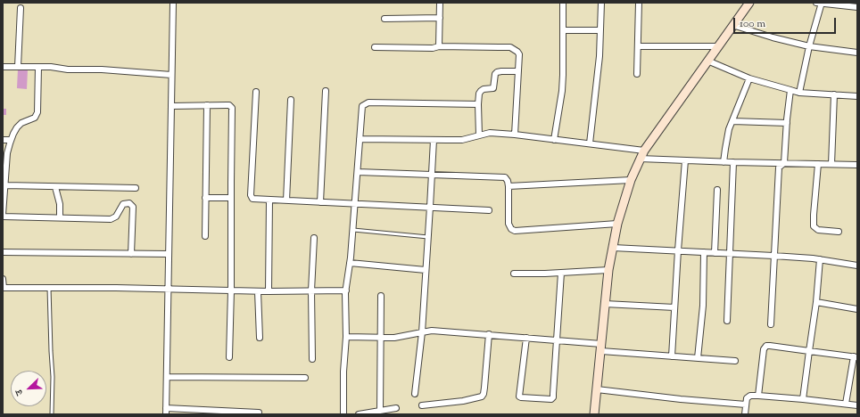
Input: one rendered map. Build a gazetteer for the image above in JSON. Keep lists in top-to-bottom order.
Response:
{
  "scale_bar": "100 m",
  "north": "bottom left"
}
